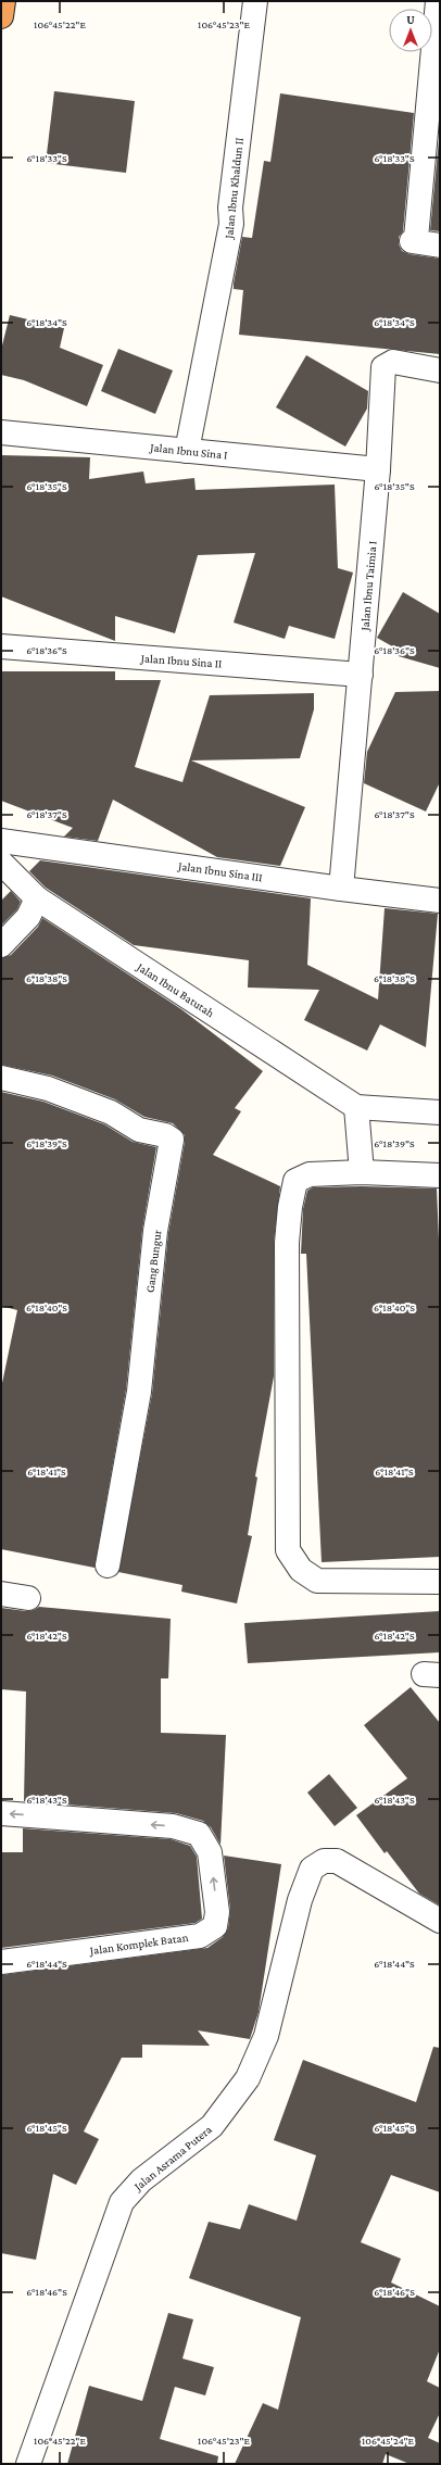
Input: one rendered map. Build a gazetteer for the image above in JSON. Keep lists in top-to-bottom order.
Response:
{
  "streets": {
    "street": [
      "Jalan Ibnu Khaldun II",
      "Jalan Ibnu Sina I",
      "Jalan Ibnu Taimia I",
      "Jalan Ibnu Sina II",
      "Jalan Ibnu Sina III",
      "Jalan Ibnu Batutah",
      "Gang Bungur",
      "Jalan Komplek Batan",
      "Jalan Asrama Putera"
    ]
  },
  "crossings": [
    ["Jalan Ibnu Khaldun II", "Jalan Ibnu Sina I"],
    ["Jalan Ibnu Sina I", "Jalan Ibnu Taimia I"],
    ["Jalan Ibnu Taimia I", "Jalan Ibnu Sina II"],
    ["Jalan Ibnu Taimia I", "Jalan Ibnu Sina III"]
  ],
  "north": "top",
  "coordinates": [
    "106°45'22\"E",
    "106°45'23\"E",
    "6°18'33\"S",
    "6°18'34\"S",
    "6°18'35\"S",
    "6°18'36\"S",
    "6°18'37\"S",
    "6°18'38\"S",
    "6°18'39\"S",
    "6°18'40\"S",
    "6°18'41\"S",
    "6°18'42\"S",
    "6°18'43\"S",
    "6°18'44\"S",
    "6°18'45\"S",
    "6°18'46\"S",
    "106°45'24\"E"
  ]
}
